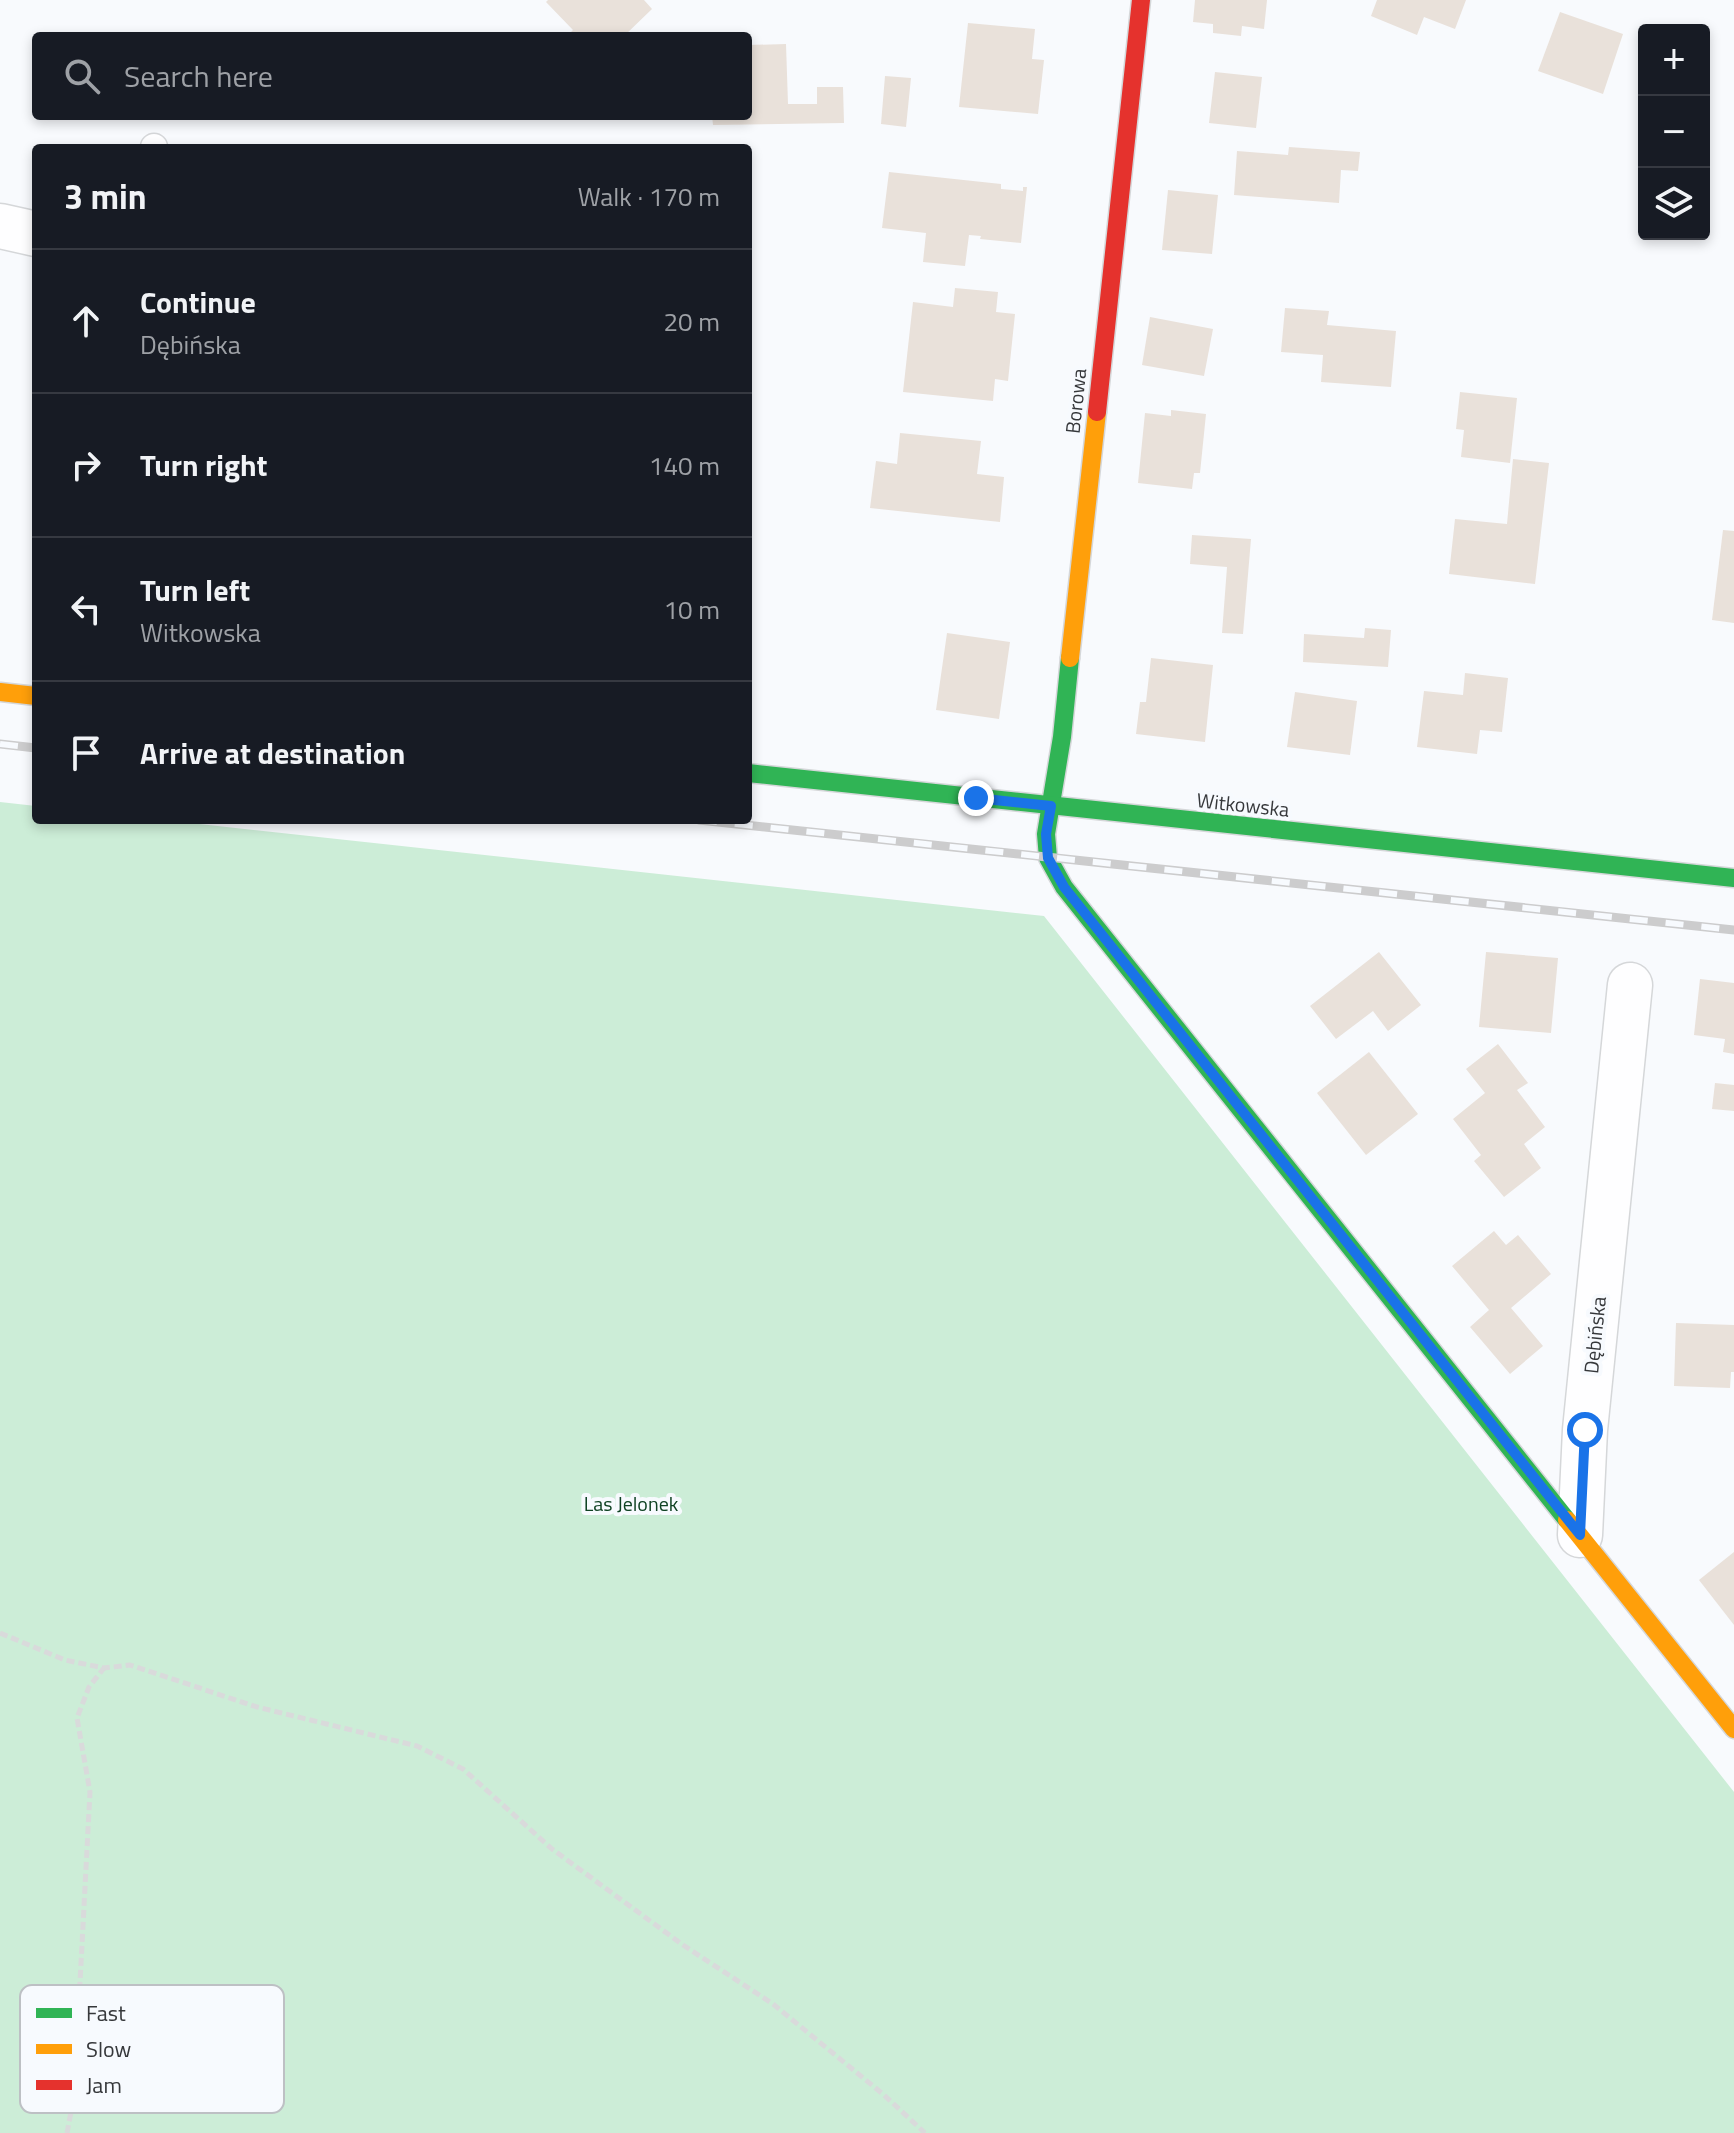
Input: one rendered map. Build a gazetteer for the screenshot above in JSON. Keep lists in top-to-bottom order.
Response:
{
  "streets": {
    "street": ["Borowa", "Witkowska", "Dębińska"]
  },
  "crossings": [
    ["Borowa", "Witkowska"],
    ["Borowa", "Dębińska"]
  ],
  "parks": ["Las Jelonek"],
  "legend": ["Fast", "Slow", "Jam"],
  "page": {
    "map_buttons": ["+", "−"],
    "search": "Search here",
    "heading": ["3 min", "Walk · 170 m"],
    "list": [
      ["Continue", "Dębińska", "20 m"],
      ["Turn right", "140 m"],
      ["Turn left", "Witkowska", "10 m"],
      "Arrive at destination"
    ]
  }
}
